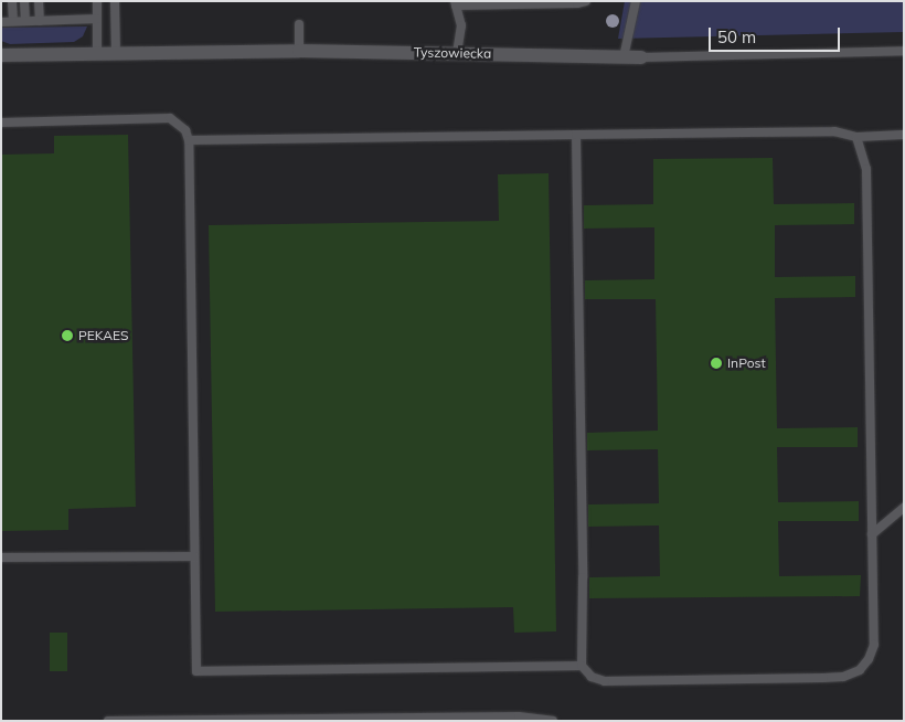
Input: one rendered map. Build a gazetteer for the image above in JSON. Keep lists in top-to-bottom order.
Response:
{
  "streets": {
    "street": ["Tyszowiecka"]
  },
  "places": ["PEKAES", "InPost"],
  "scale_bar": "50 m"
}
